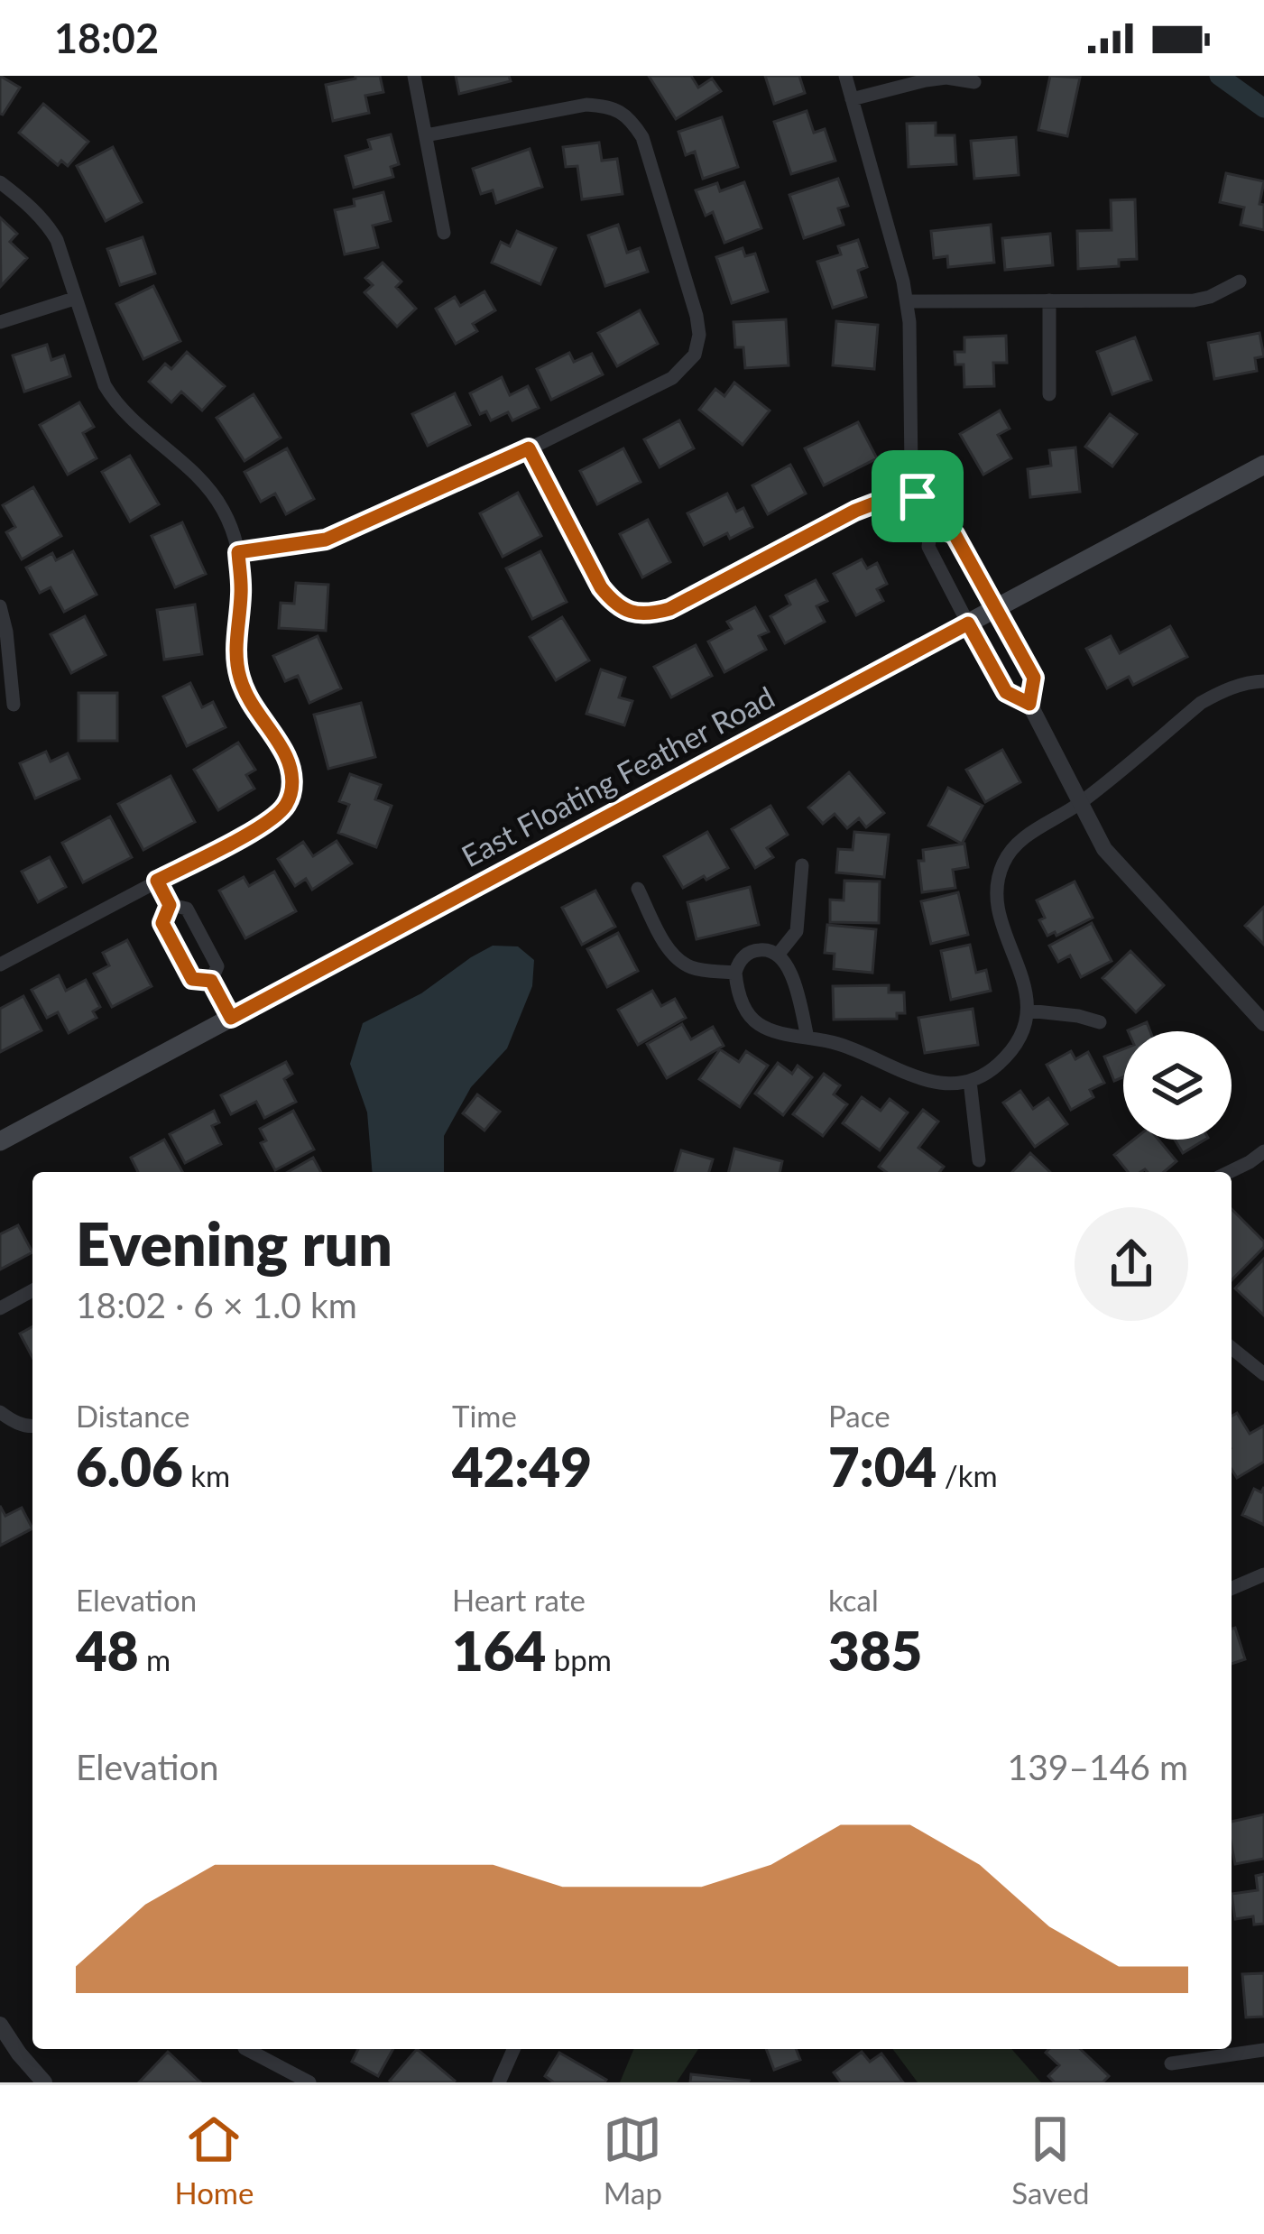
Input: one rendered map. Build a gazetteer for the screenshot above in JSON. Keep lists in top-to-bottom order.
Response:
{
  "streets": {
    "main road": ["East Floating Feather Road"]
  },
  "page": {
    "status": "18:02",
    "heading": ["Evening run", "18:02 · 6 × 1.0 km"],
    "stats": [
      ["Distance", "6.06 km"],
      ["Time", "42:49"],
      ["Pace", "7:04 /km"],
      ["Elevation", "48 m"],
      ["Heart rate", "164 bpm"],
      ["kcal", "385"]
    ],
    "chart": ["Elevation", "139–146 m"],
    "tabs": ["Home", "Map", "Saved"]
  }
}
